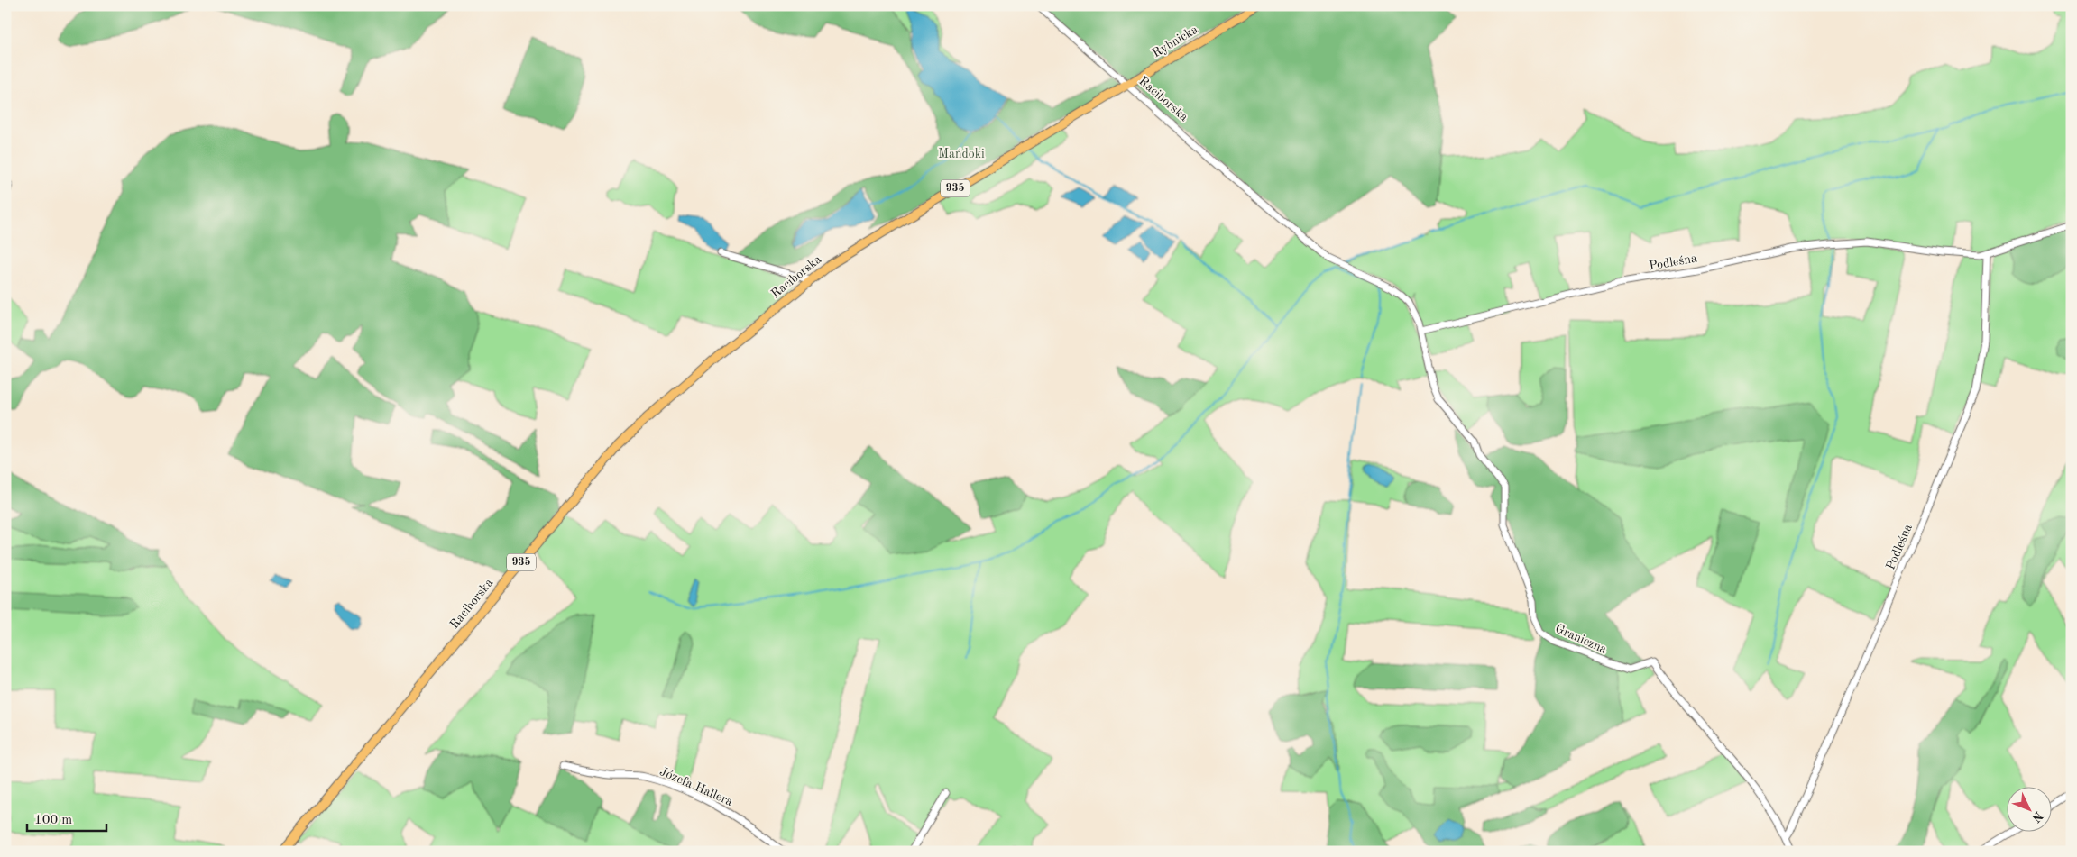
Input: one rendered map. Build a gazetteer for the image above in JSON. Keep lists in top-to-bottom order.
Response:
{
  "streets": {
    "main road": ["Rybnicka", "Raciborska", "935"],
    "street": ["Podleśna", "Graniczna", "Józefa Hallera"]
  },
  "crossings": [
    ["Rybnicka", "Raciborska"],
    ["Raciborska", "Podleśna"],
    ["Raciborska", "Graniczna"],
    ["Podleśna", "Graniczna"]
  ],
  "parks": ["Mańdoki"],
  "scale_bar": "100 m",
  "north": "bottom right"
}
